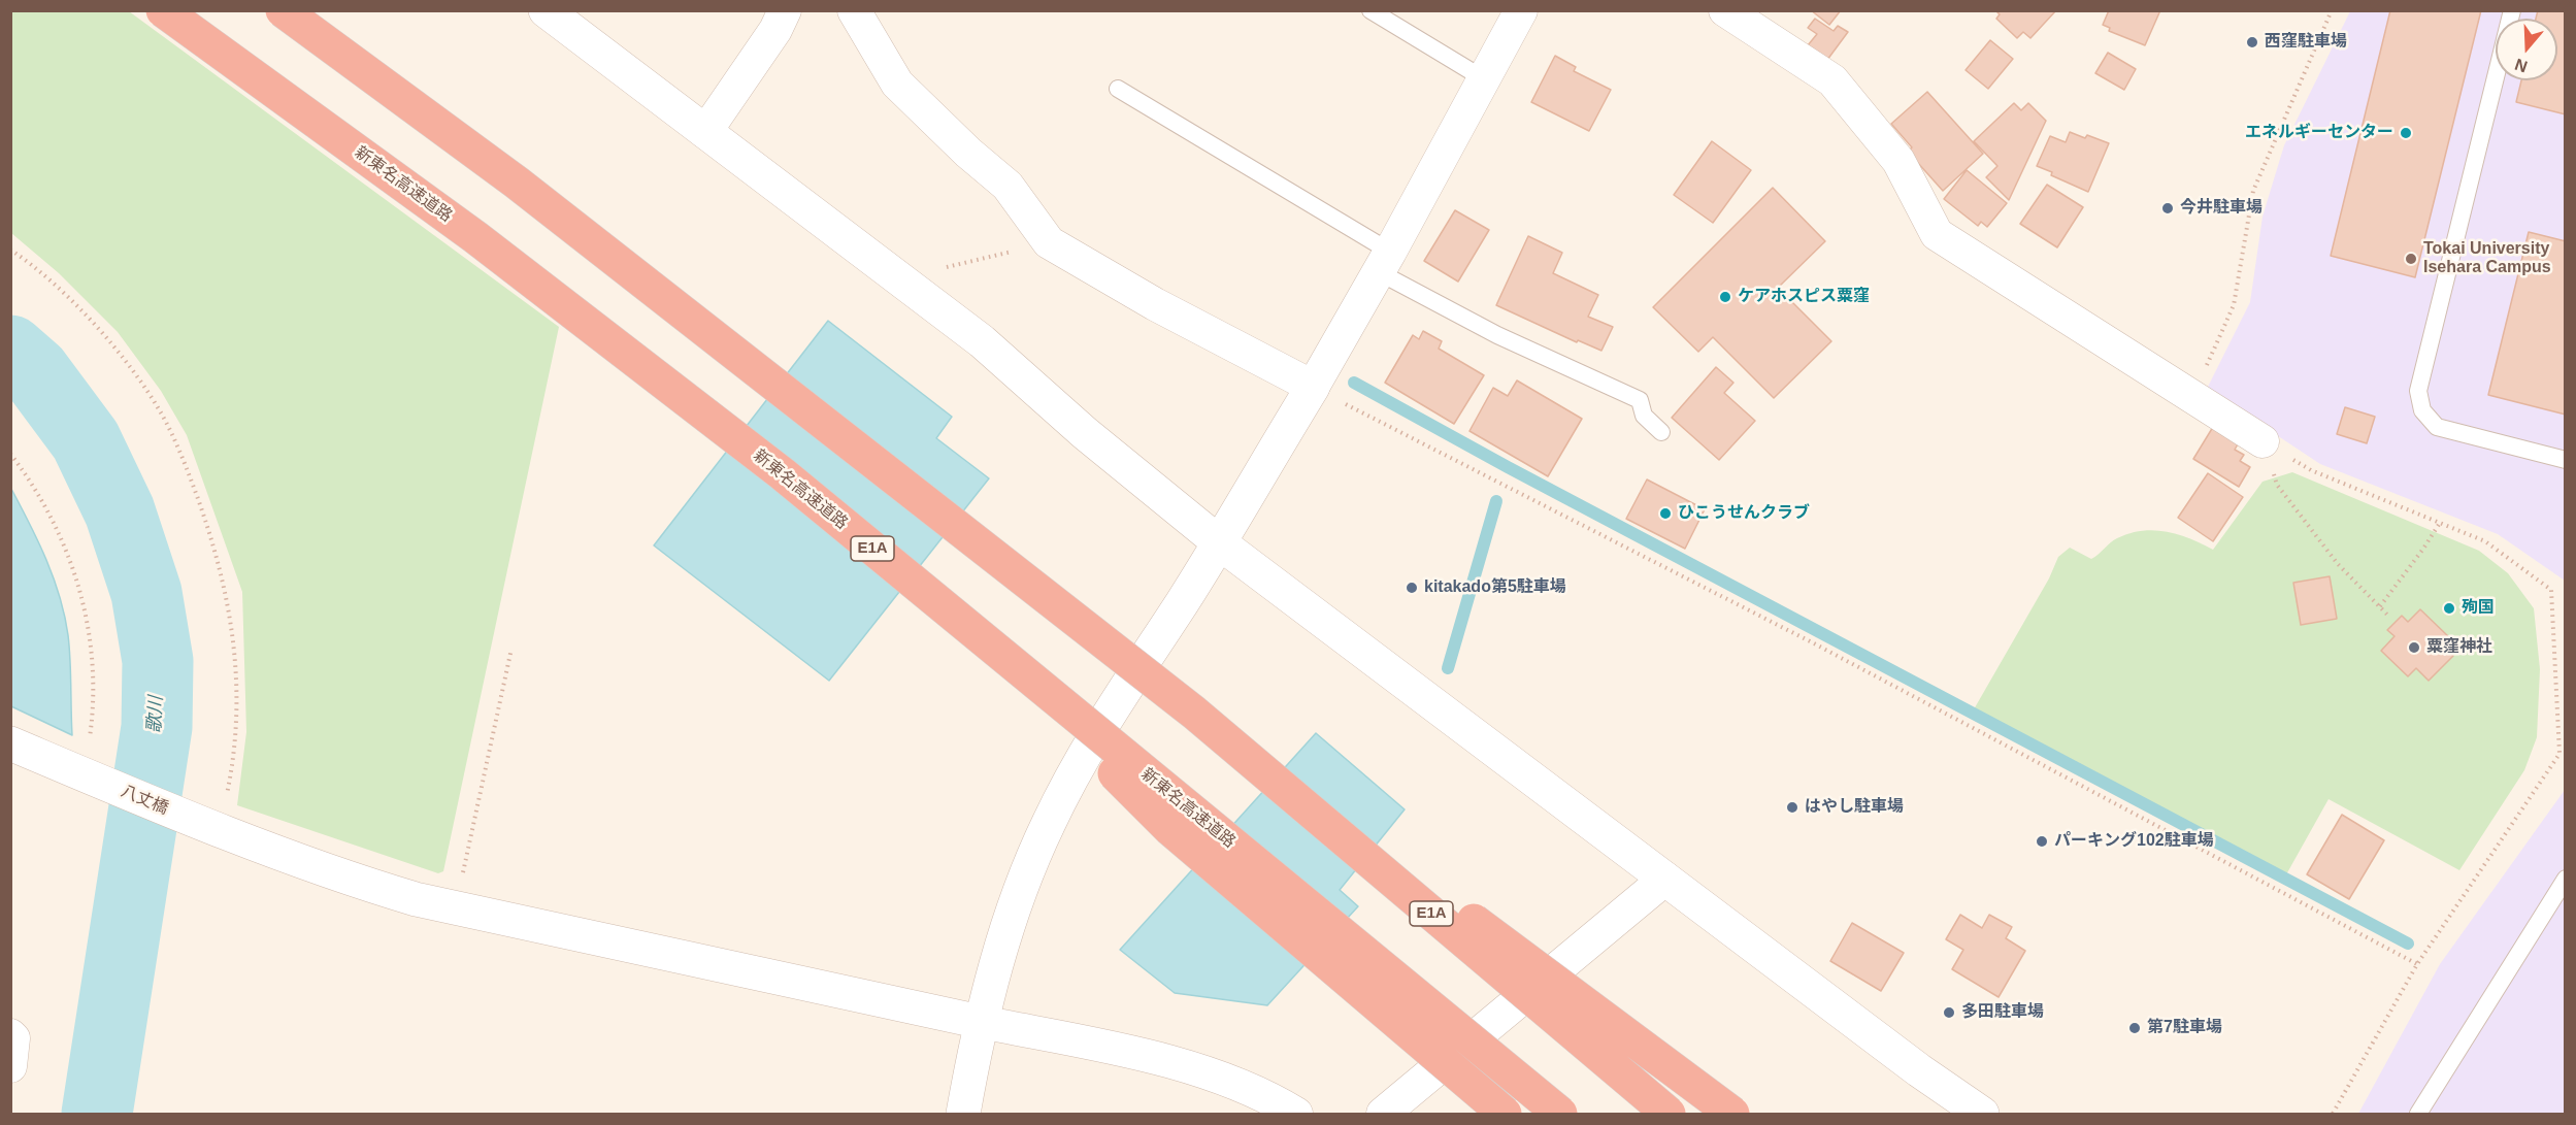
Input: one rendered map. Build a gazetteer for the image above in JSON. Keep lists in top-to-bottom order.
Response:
{
  "streets": {
    "highway": ["新東名高速道路", "E1A"],
    "street": ["八丈橋"]
  },
  "water": ["歌川"],
  "places": [
    "西窪駐車場",
    "エネルギーセンター",
    "今井駐車場",
    "Tokai University Isehara Campus",
    "ケアホスピス粟窪",
    "ひこうせんクラブ",
    "kitakado第5駐車場",
    "殉国",
    "粟窪神社",
    "はやし駐車場",
    "パーキング102駐車場",
    "多田駐車場",
    "第7駐車場"
  ],
  "north": "bottom"
}
